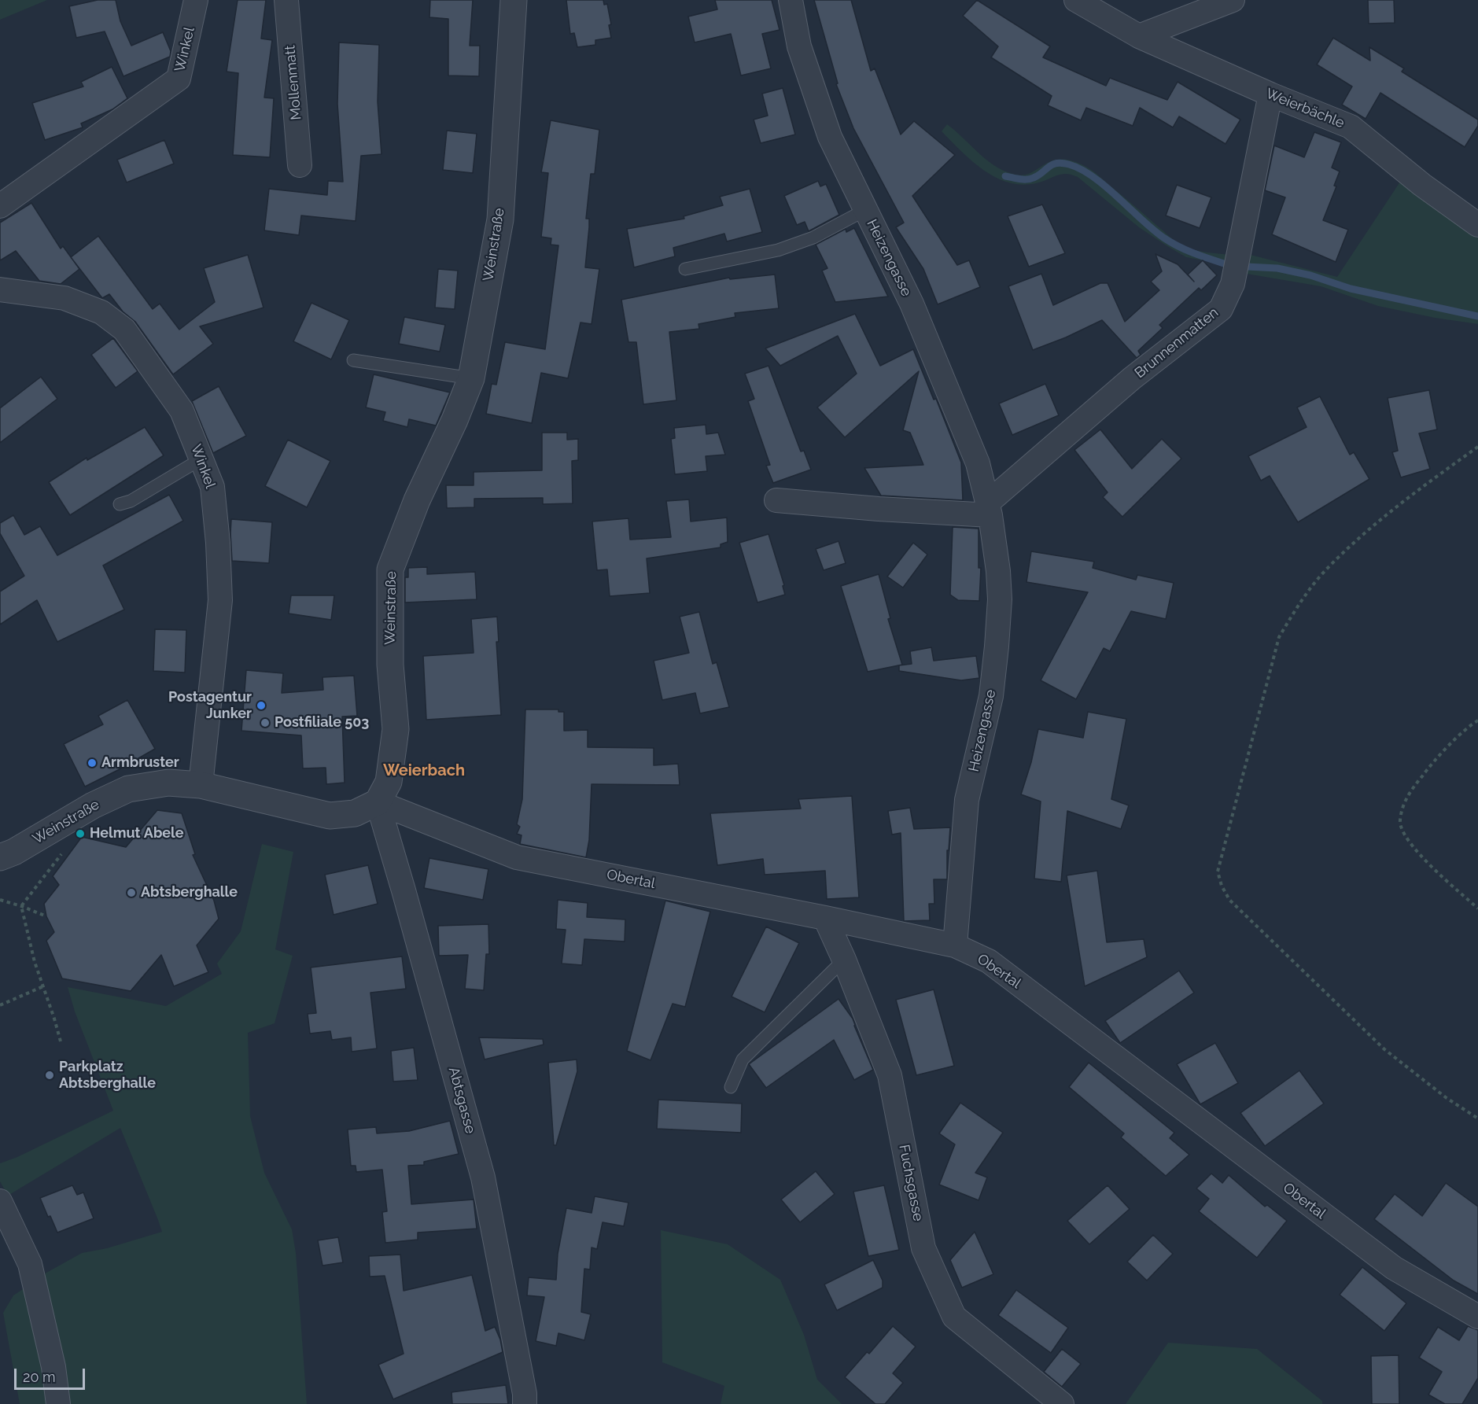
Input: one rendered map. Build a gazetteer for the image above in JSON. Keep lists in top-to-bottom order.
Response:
{
  "streets": {
    "street": [
      "Winkel",
      "Mollenmatt",
      "Weierbächle",
      "Weinstraße",
      "Heizengasse",
      "Brunnenmatten",
      "Obertal",
      "Abtsgasse",
      "Fuchsgasse"
    ]
  },
  "crossings": [
    ["Winkel", "Weinstraße"],
    ["Weierbächle", "Brunnenmatten"],
    ["Weinstraße", "Obertal"],
    ["Weinstraße", "Abtsgasse"],
    ["Heizengasse", "Brunnenmatten"],
    ["Heizengasse", "Obertal"],
    ["Obertal", "Abtsgasse"],
    ["Obertal", "Fuchsgasse"]
  ],
  "districts": ["Weierbach"],
  "places": [
    "Postagentur Junker",
    "Postfiliale 503",
    "Armbruster",
    "Helmut Abele",
    "Abtsberghalle",
    "Parkplatz Abtsberghalle"
  ],
  "scale_bar": "20 m"
}
